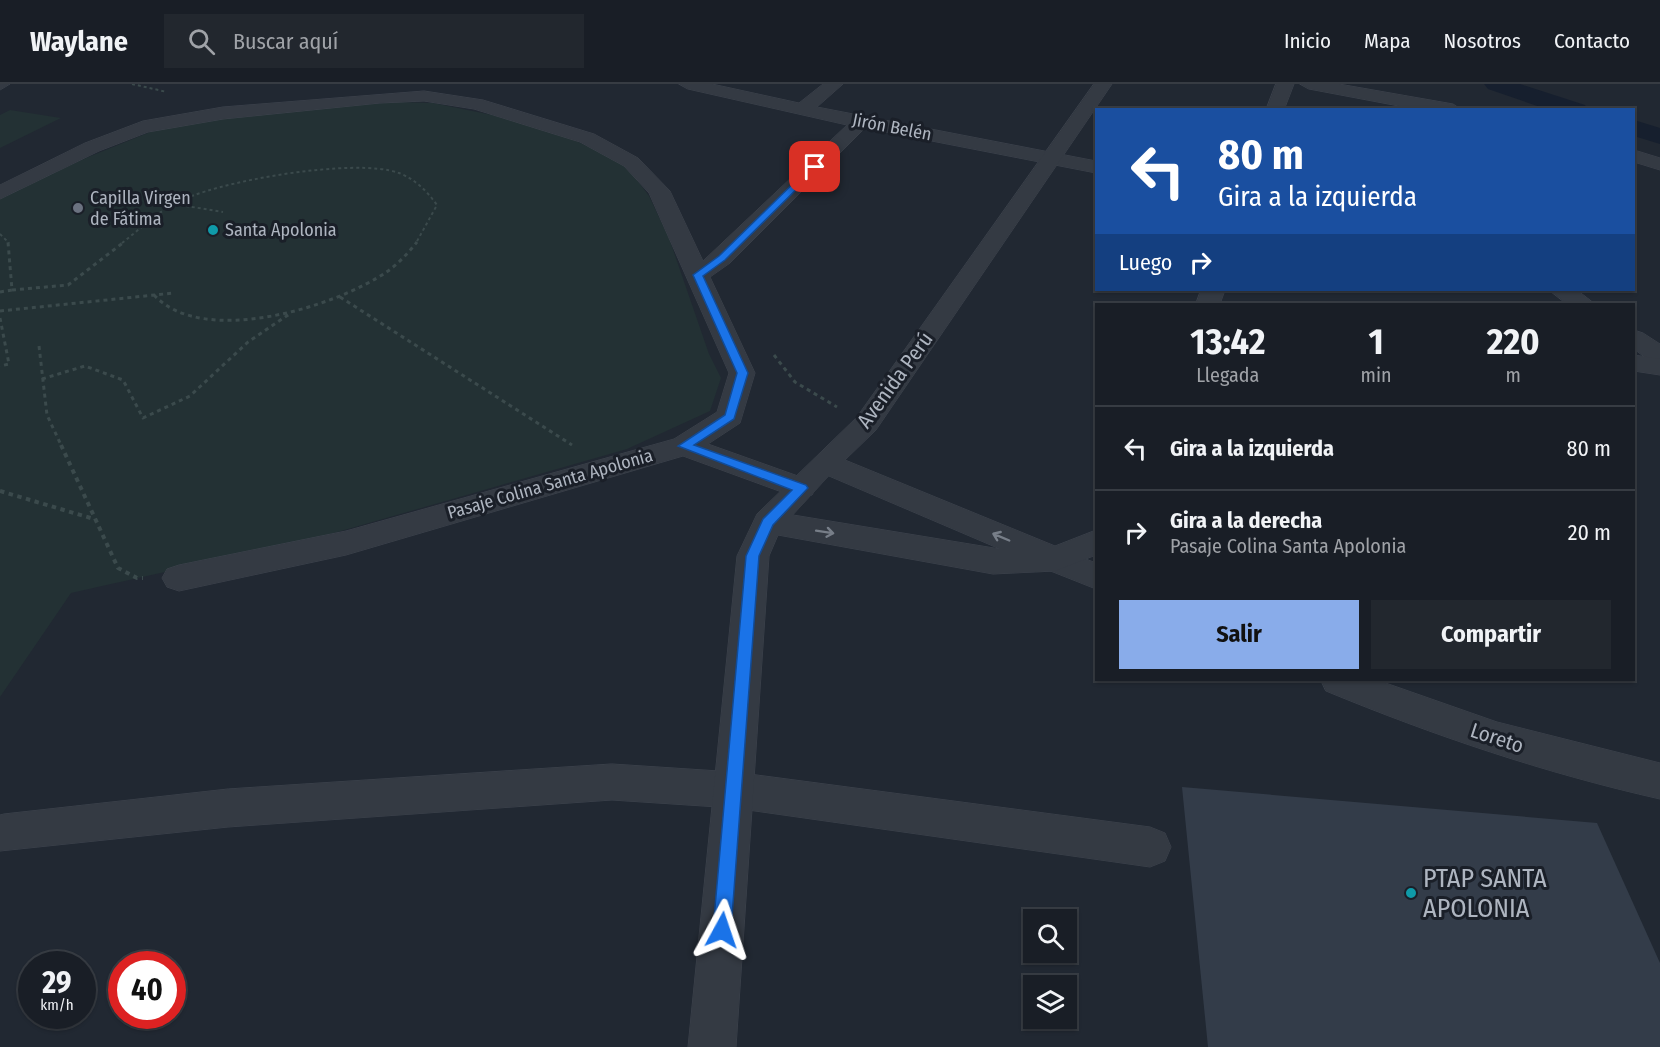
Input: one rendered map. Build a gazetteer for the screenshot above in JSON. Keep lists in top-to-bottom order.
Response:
{
  "streets": {
    "street": [
      "Jirón Belén",
      "Avenida Perú",
      "Pasaje Colina Santa Apolonia",
      "Loreto"
    ]
  },
  "crossings": [
    ["Jirón Belén", "Avenida Perú"]
  ],
  "places": ["Capilla Virgen de Fátima", "Santa Apolonia", "PTAP SANTA APOLONIA"],
  "page": {
    "header": "Waylane",
    "search": "Buscar aquí",
    "nav": [
      "Inicio",
      "Mapa",
      "Nosotros",
      "Contacto"
    ],
    "turn": ["80 m", "Gira a la izquierda"],
    "then": "Luego",
    "eta": [
      "13:42",
      "Llegada",
      "1",
      "min",
      "220",
      "m"
    ],
    "list": [
      {
        "name": "Gira a la izquierda",
        "value": "80 m"
      },
      {
        "name": "Gira a la derecha",
        "note": "Pasaje Colina Santa Apolonia",
        "value": "20 m"
      }
    ],
    "buttons": ["Salir", "Compartir"],
    "speed": "29 km/h",
    "limit": "40"
  }
}
